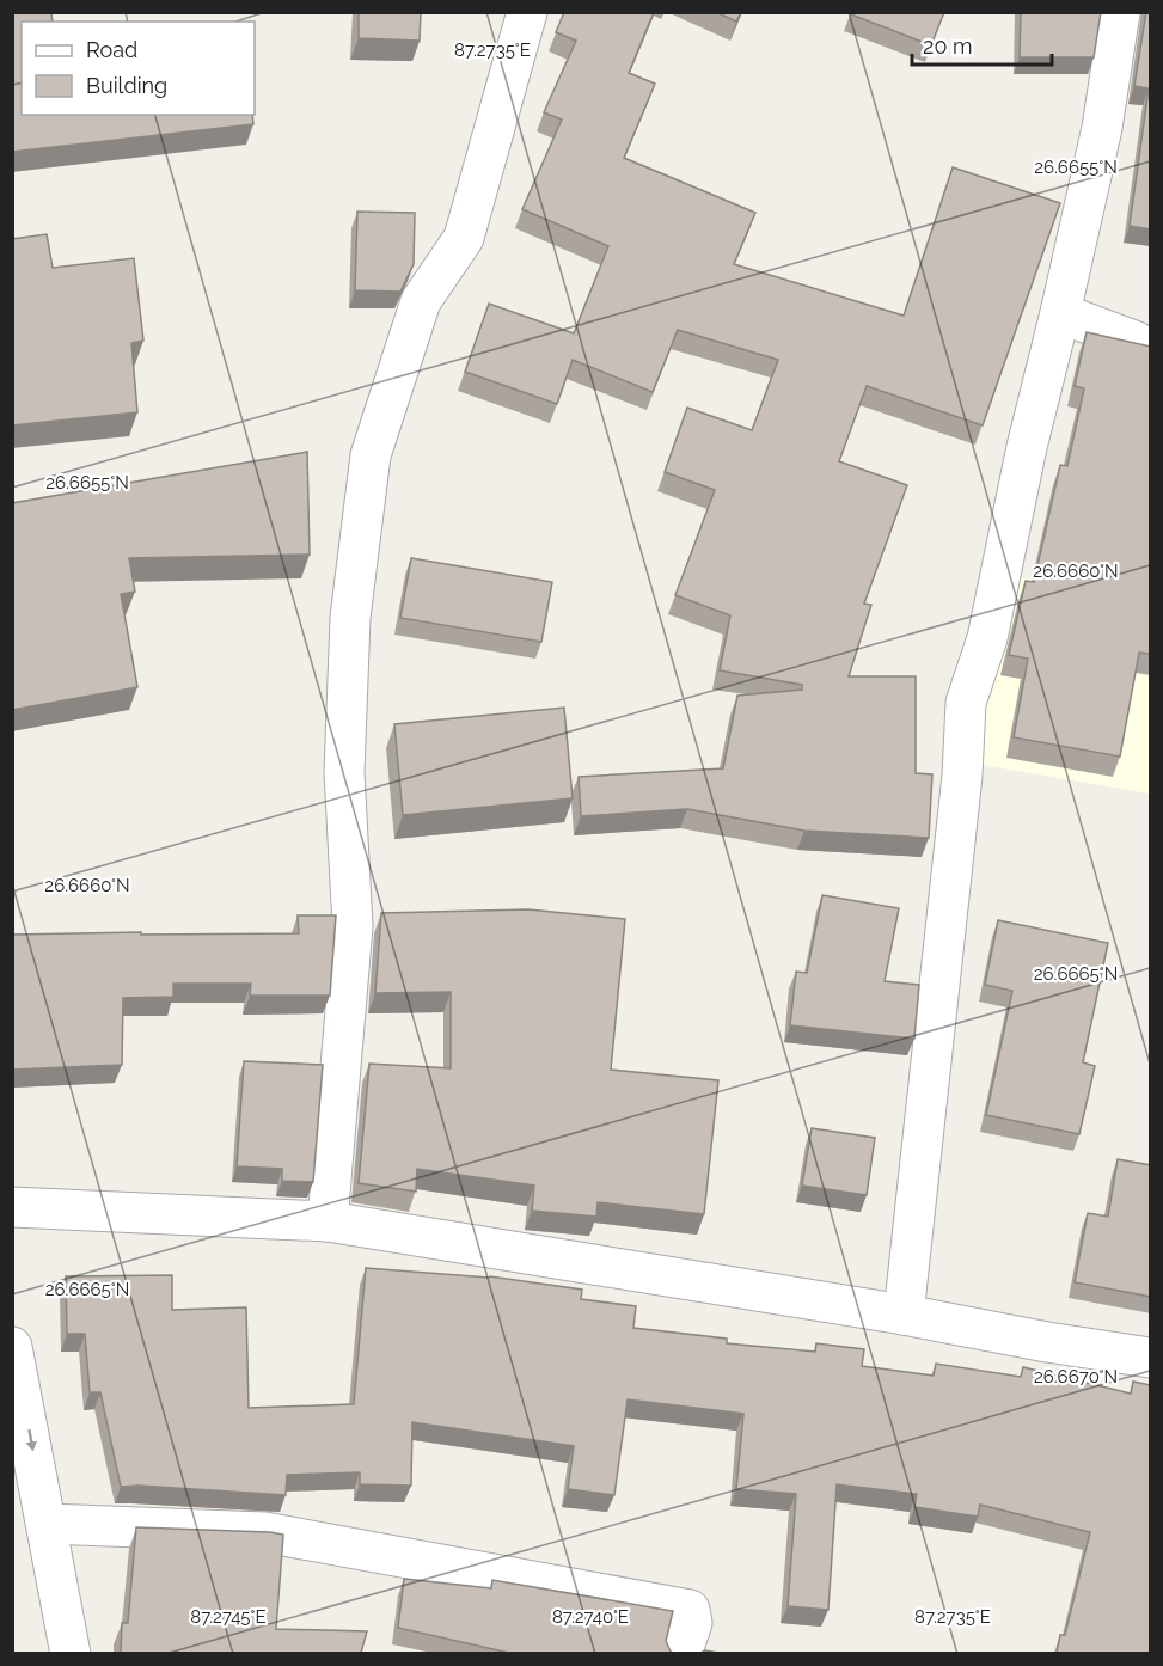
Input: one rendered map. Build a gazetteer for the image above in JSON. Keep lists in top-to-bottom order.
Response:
{
  "legend": ["Road", "Building"],
  "scale_bar": "20 m",
  "coordinates": [
    "87.2735°E",
    "26.6655°N",
    "26.6660°N",
    "26.6665°N",
    "26.6670°N",
    "87.2745°E",
    "87.2740°E"
  ]
}
